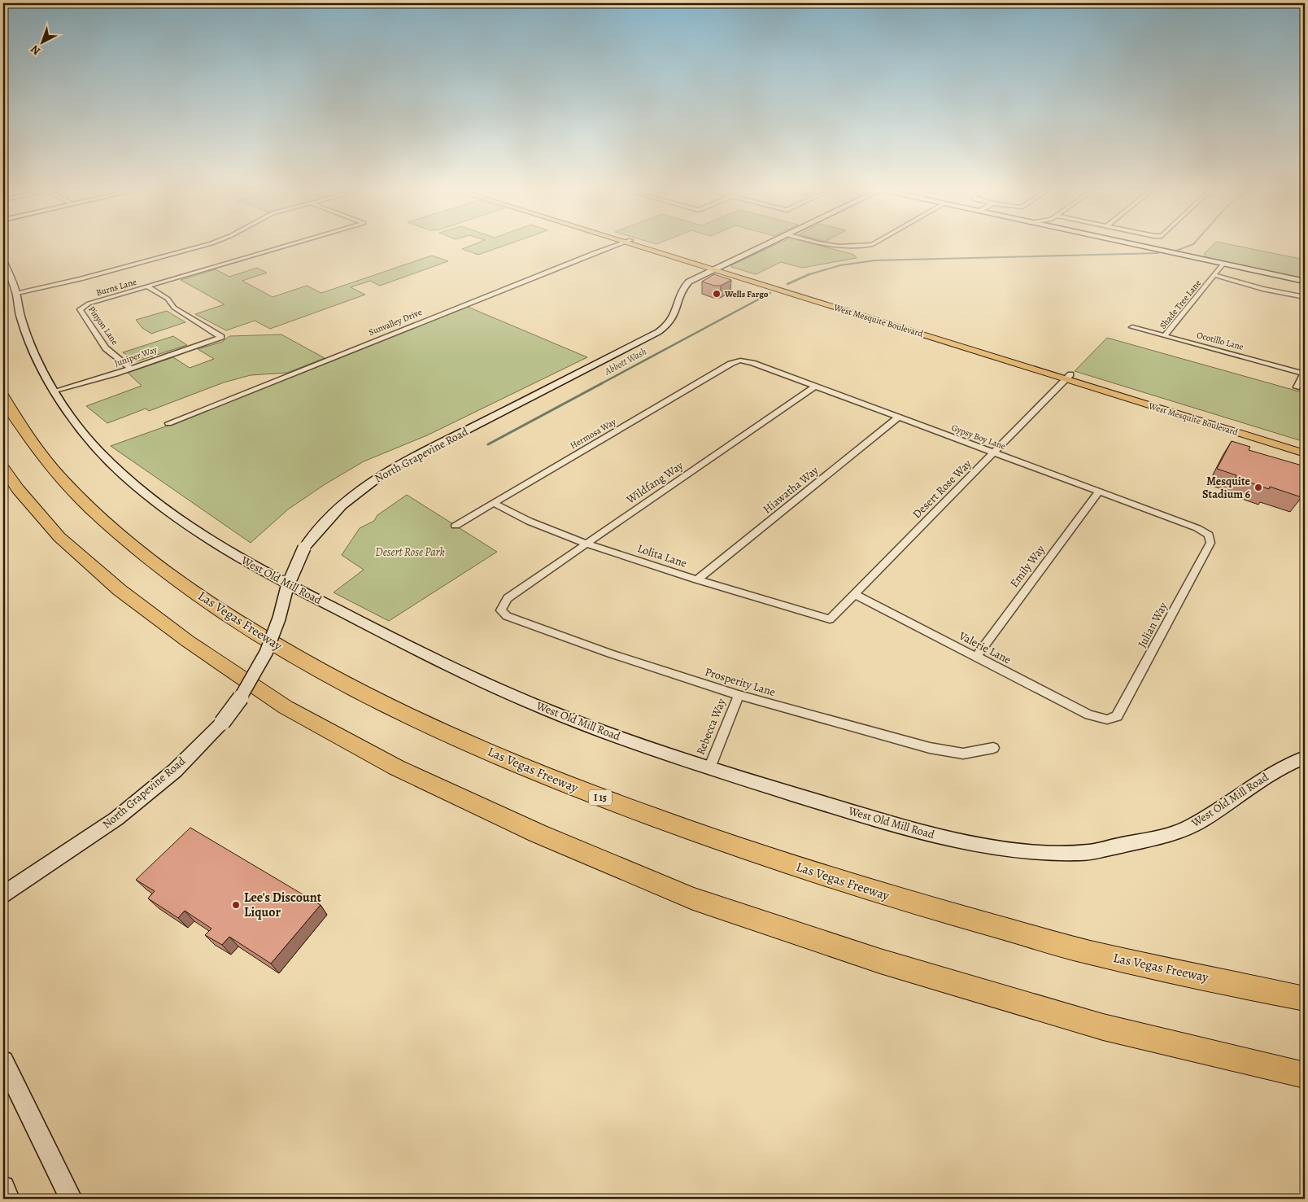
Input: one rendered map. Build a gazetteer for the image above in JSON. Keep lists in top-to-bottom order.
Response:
{
  "streets": {
    "highway": ["Las Vegas Freeway", "I 15"],
    "main road": ["West Mesquite Boulevard"],
    "street": [
      "Burns Lane",
      "Shade Tree Lane",
      "Sunvalley Drive",
      "Pinyon Lane",
      "Ocotillo Lane",
      "Juniper Way",
      "Hermosa Way",
      "Gypsy Boy Lane",
      "North Grapevine Road",
      "Wildfang Way",
      "Desert Rose Way",
      "Hiawatha Way",
      "Lolita Lane",
      "Emily Way",
      "West Old Mill Road",
      "Julian Way",
      "Valerie Lane",
      "Prosperity Lane",
      "Rebecca Way"
    ]
  },
  "crossings": [
    ["Burns Lane", "Pinyon Lane"],
    ["Burns Lane", "Juniper Way"],
    ["Shade Tree Lane", "Ocotillo Lane"],
    ["West Mesquite Boulevard", "North Grapevine Road"],
    ["West Mesquite Boulevard", "Desert Rose Way"],
    ["Pinyon Lane", "Juniper Way"],
    ["Juniper Way", "West Old Mill Road"],
    ["Hermosa Way", "Gypsy Boy Lane"],
    ["Hermosa Way", "Lolita Lane"],
    ["Gypsy Boy Lane", "Wildfang Way"],
    ["Gypsy Boy Lane", "Desert Rose Way"],
    ["Gypsy Boy Lane", "Hiawatha Way"],
    ["Gypsy Boy Lane", "Emily Way"],
    ["Gypsy Boy Lane", "Julian Way"],
    ["Wildfang Way", "Lolita Lane"],
    ["Wildfang Way", "Prosperity Lane"],
    ["Desert Rose Way", "Lolita Lane"],
    ["Desert Rose Way", "Valerie Lane"],
    ["Hiawatha Way", "Lolita Lane"],
    ["Emily Way", "Valerie Lane"],
    ["West Old Mill Road", "Rebecca Way"],
    ["Julian Way", "Valerie Lane"],
    ["Prosperity Lane", "Rebecca Way"]
  ],
  "water": ["Abbott Wash"],
  "parks": ["Desert Rose Park"],
  "places": ["Wells Fargo", "Mesquite Stadium 6", "Lee's Discount Liquor"],
  "north": "bottom left"
}
